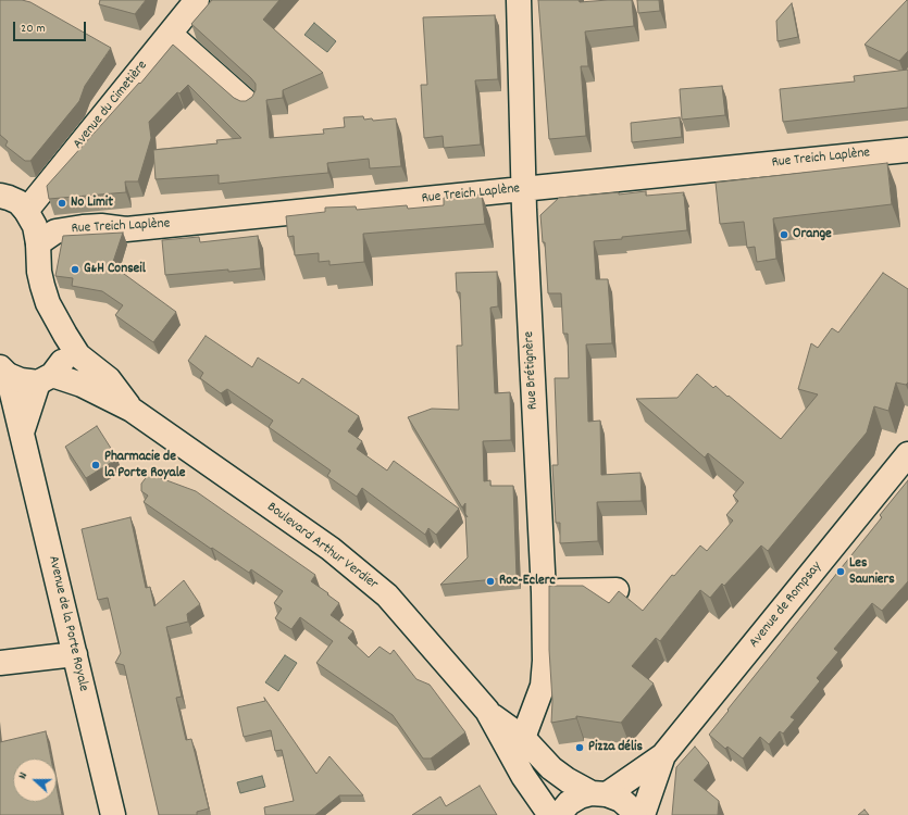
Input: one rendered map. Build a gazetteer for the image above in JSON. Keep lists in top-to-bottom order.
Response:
{
  "streets": {
    "street": [
      "Avenue du Cimetière",
      "Rue Treich Laplène",
      "Rue Brétignère",
      "Boulevard Arthur Verdier",
      "Avenue de Rompsay",
      "Avenue de la Porte Royale"
    ]
  },
  "crossings": [
    ["Avenue du Cimetière", "Boulevard Arthur Verdier"],
    ["Rue Treich Laplène", "Rue Brétignère"],
    ["Rue Treich Laplène", "Boulevard Arthur Verdier"],
    ["Rue Brétignère", "Boulevard Arthur Verdier"],
    ["Boulevard Arthur Verdier", "Avenue de Rompsay"],
    ["Boulevard Arthur Verdier", "Avenue de la Porte Royale"]
  ],
  "places": [
    "No Limit",
    "Orange",
    "G&H Conseil",
    "Pharmacie de la Porte Royale",
    "Les Sauniers",
    "Roc-Eclerc",
    "Pizza délis"
  ],
  "scale_bar": "20 m",
  "north": "left"
}
